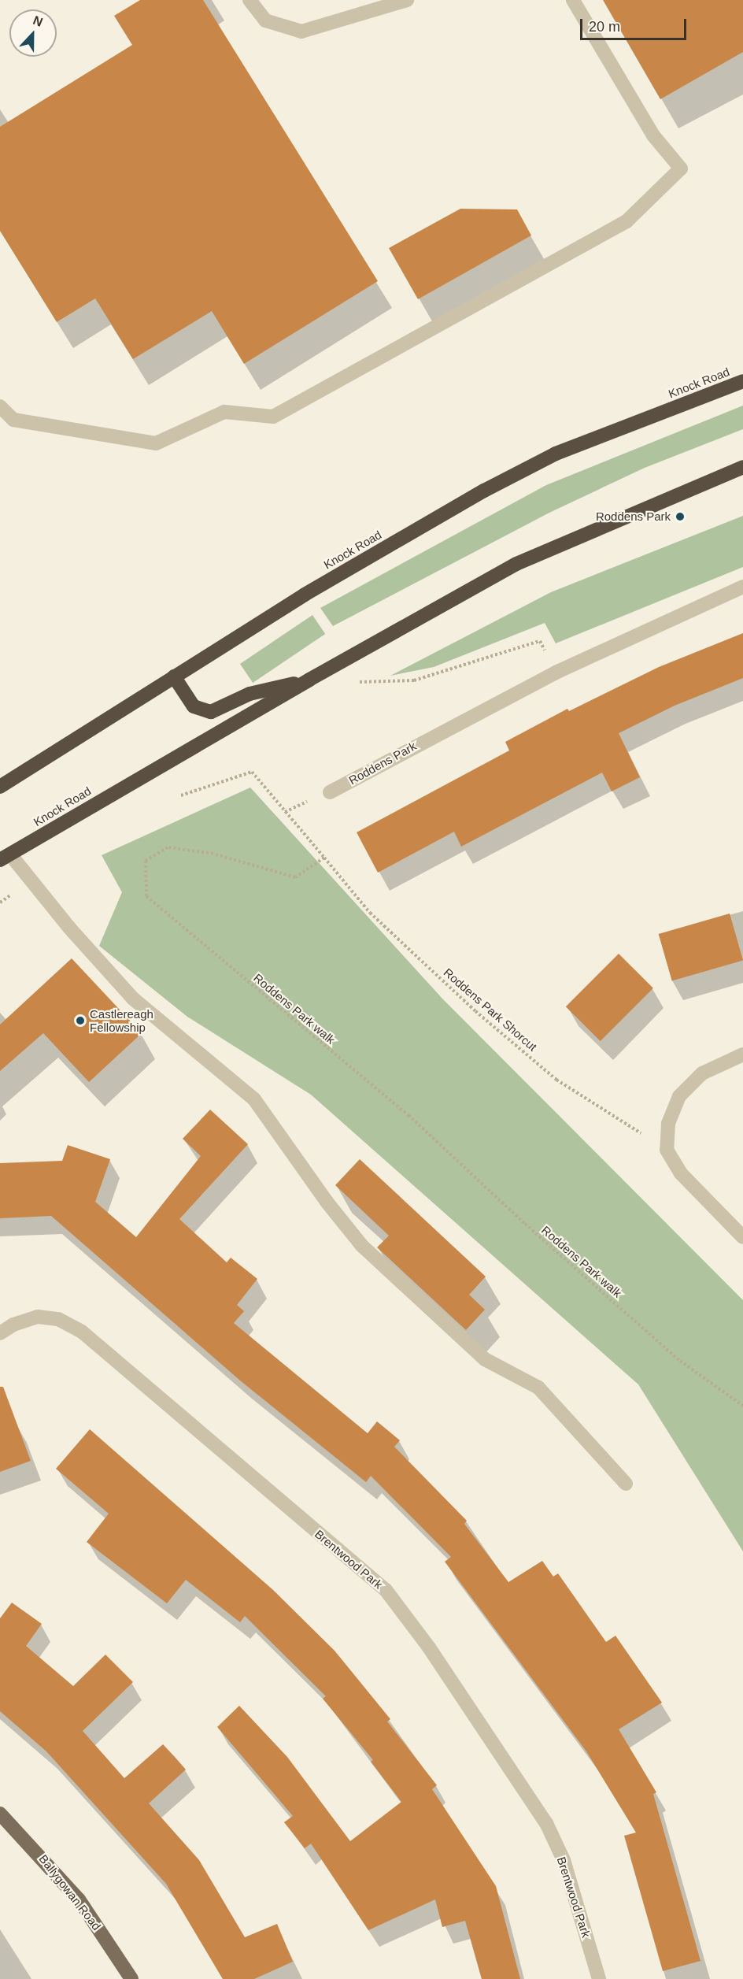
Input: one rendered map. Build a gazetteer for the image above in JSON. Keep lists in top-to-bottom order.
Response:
{
  "streets": {
    "highway": ["Knock Road"],
    "main road": ["Ballygowan Road"],
    "street": ["Roddens Park", "Brentwood Park"],
    "path": ["Roddens Park walk", "Roddens Park Shorcut"]
  },
  "crossings": [
    ["Roddens Park walk", "Roddens Park Shorcut"]
  ],
  "places": ["Roddens Park", "Castlereagh Fellowship"],
  "scale_bar": "20 m",
  "north": "top"
}
